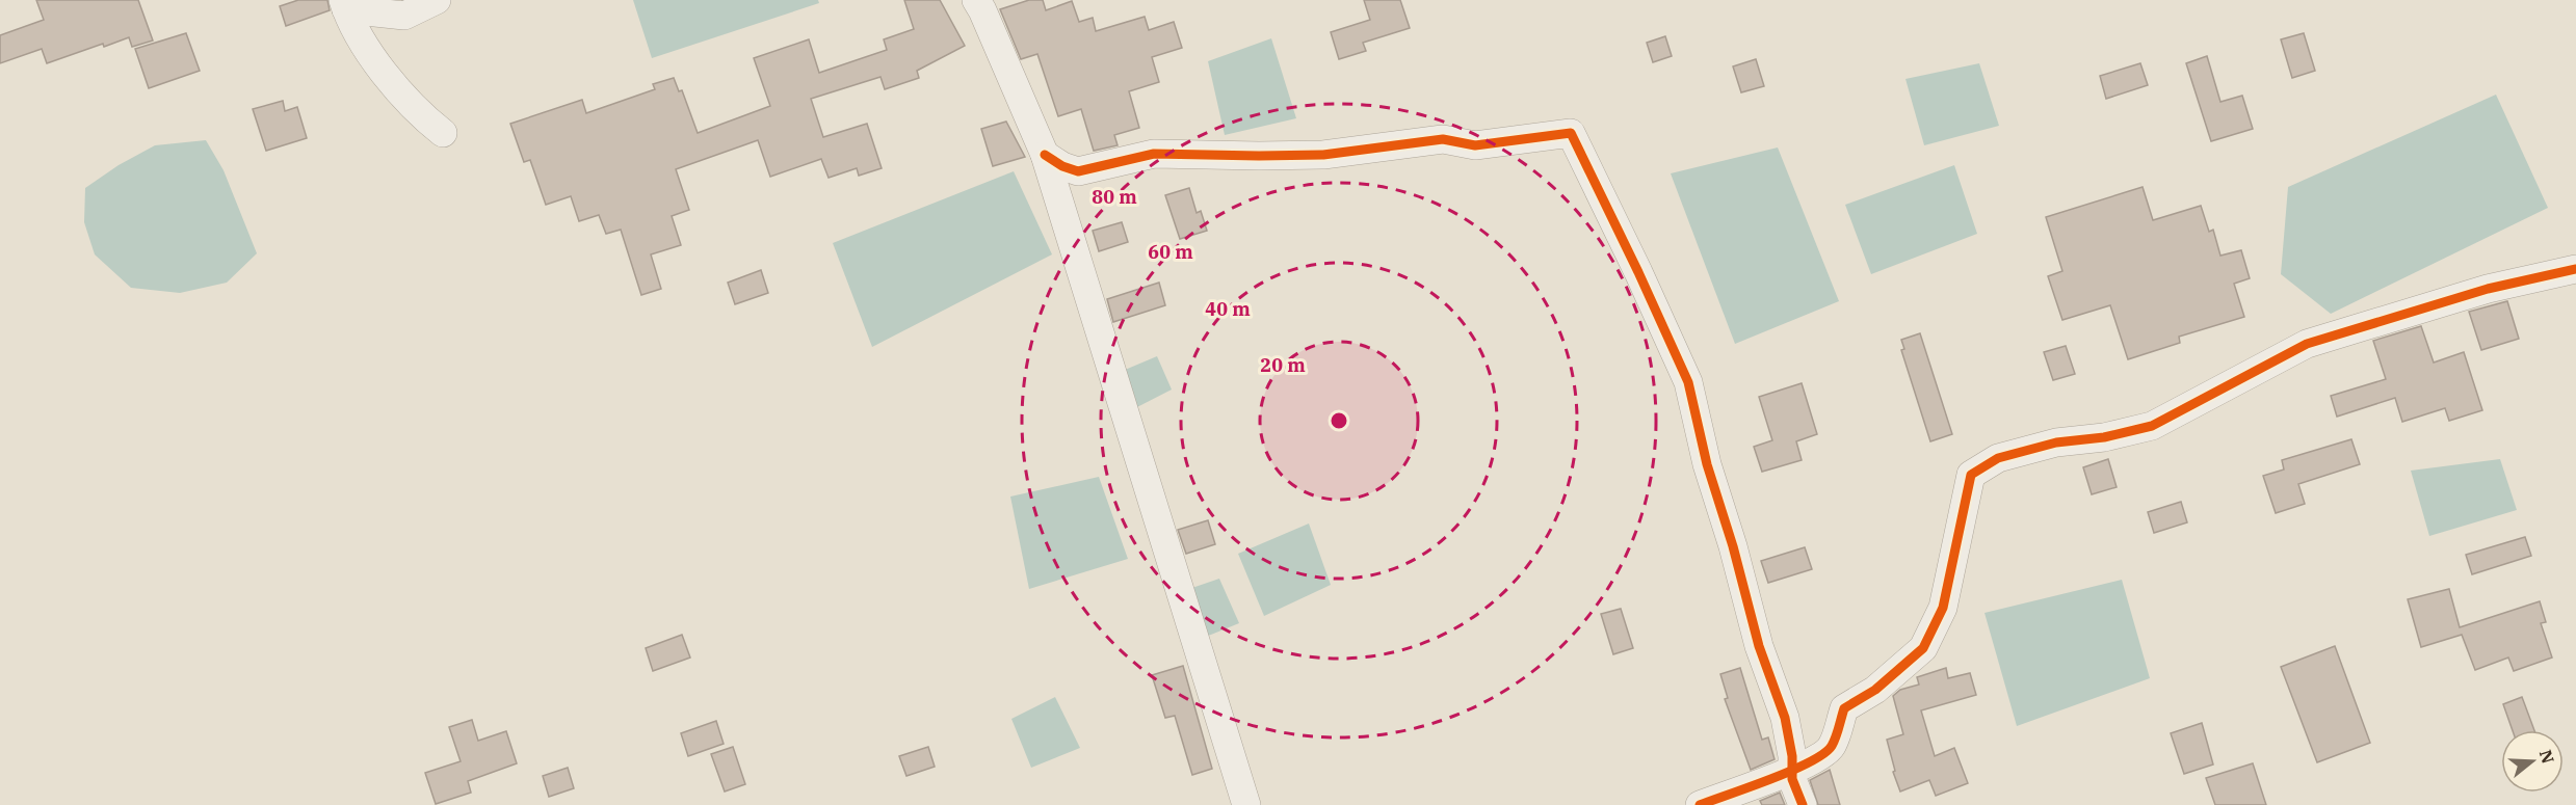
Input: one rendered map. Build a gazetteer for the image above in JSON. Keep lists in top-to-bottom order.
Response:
{
  "north": "right",
  "rings": [
    "80 m",
    "60 m",
    "40 m",
    "20 m"
  ]
}
